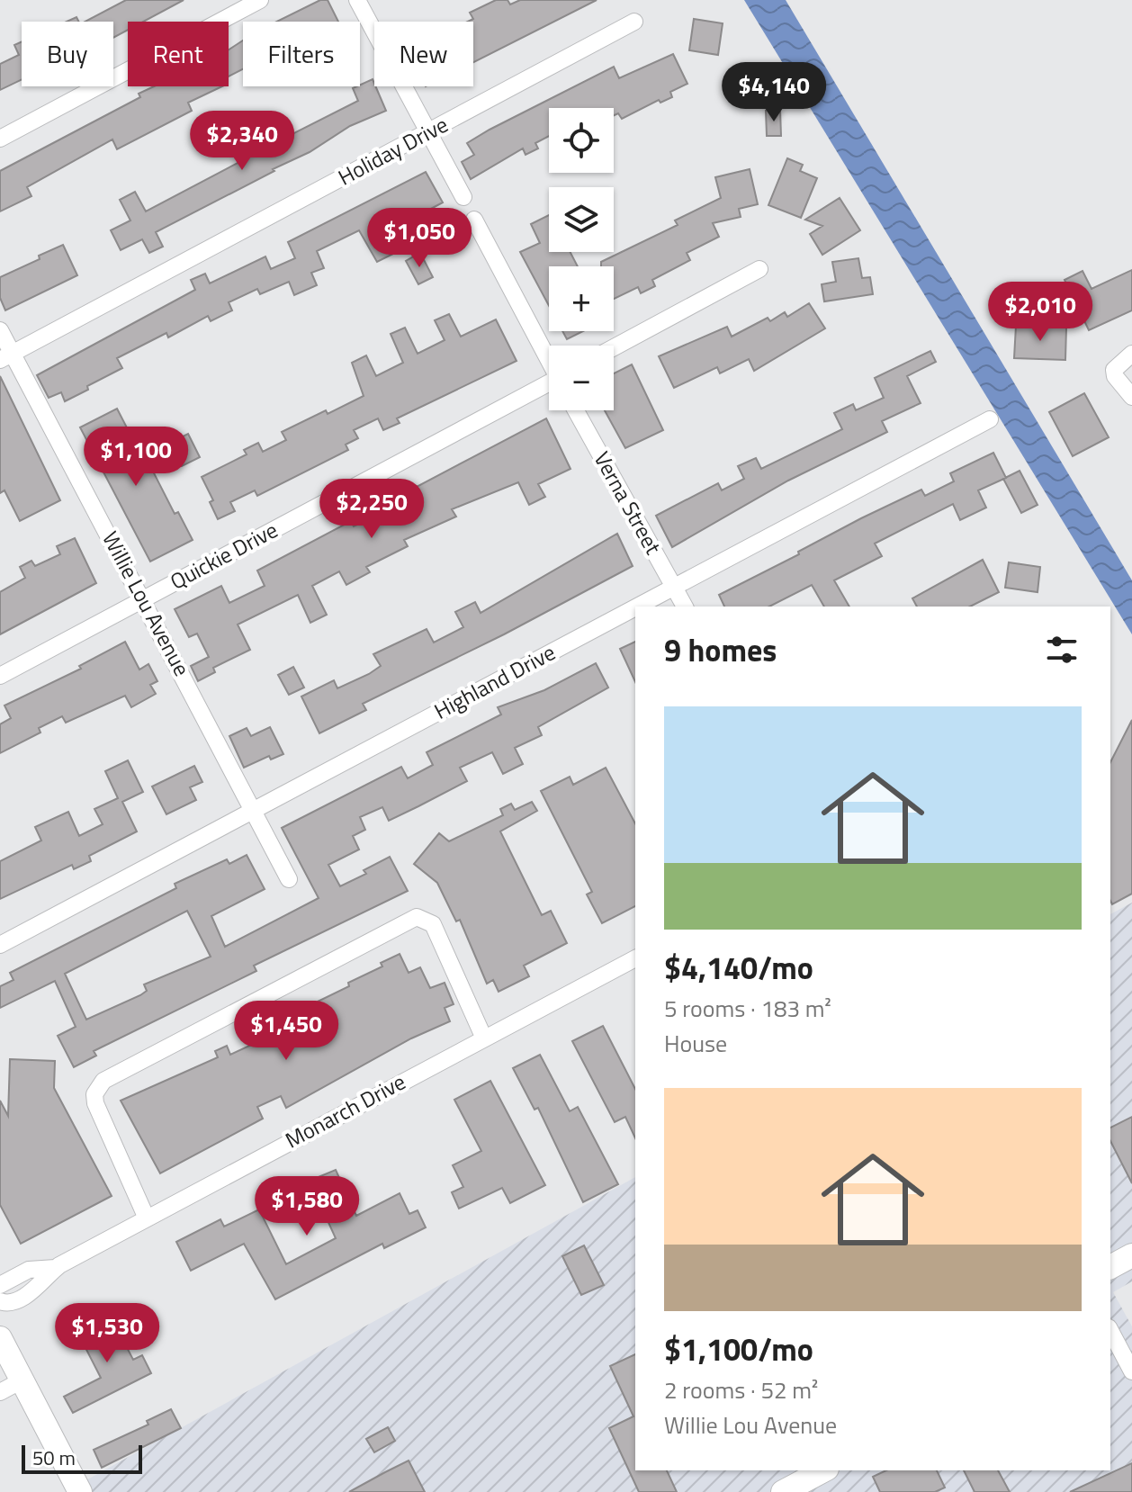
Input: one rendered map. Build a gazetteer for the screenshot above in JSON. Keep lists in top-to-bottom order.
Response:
{
  "streets": {
    "street": [
      "Holiday Drive",
      "Verna Street",
      "Quickie Drive",
      "Willie Lou Avenue",
      "Highland Drive",
      "Monarch Drive"
    ]
  },
  "crossings": [
    ["Holiday Drive", "Willie Lou Avenue"],
    ["Verna Street", "Highland Drive"],
    ["Quickie Drive", "Willie Lou Avenue"],
    ["Willie Lou Avenue", "Highland Drive"]
  ],
  "scale_bar": "50 m",
  "page": {
    "chip": [
      "Buy",
      "Rent",
      "Filters",
      "New"
    ],
    "price": [
      "$4,140",
      "$2,340",
      "$1,050",
      "$2,010",
      "$1,100",
      "$2,250",
      "$1,450",
      "$1,580",
      "$1,530"
    ],
    "map_buttons": ["+", "−"],
    "heading": "9 homes",
    "list": [
      {
        "name": "$4,140/mo",
        "note": "5 rooms · 183 m² · House"
      },
      {
        "name": "$1,100/mo",
        "note": "2 rooms · 52 m² · Willie Lou Avenue"
      }
    ],
    "scale": "50 m"
  }
}
